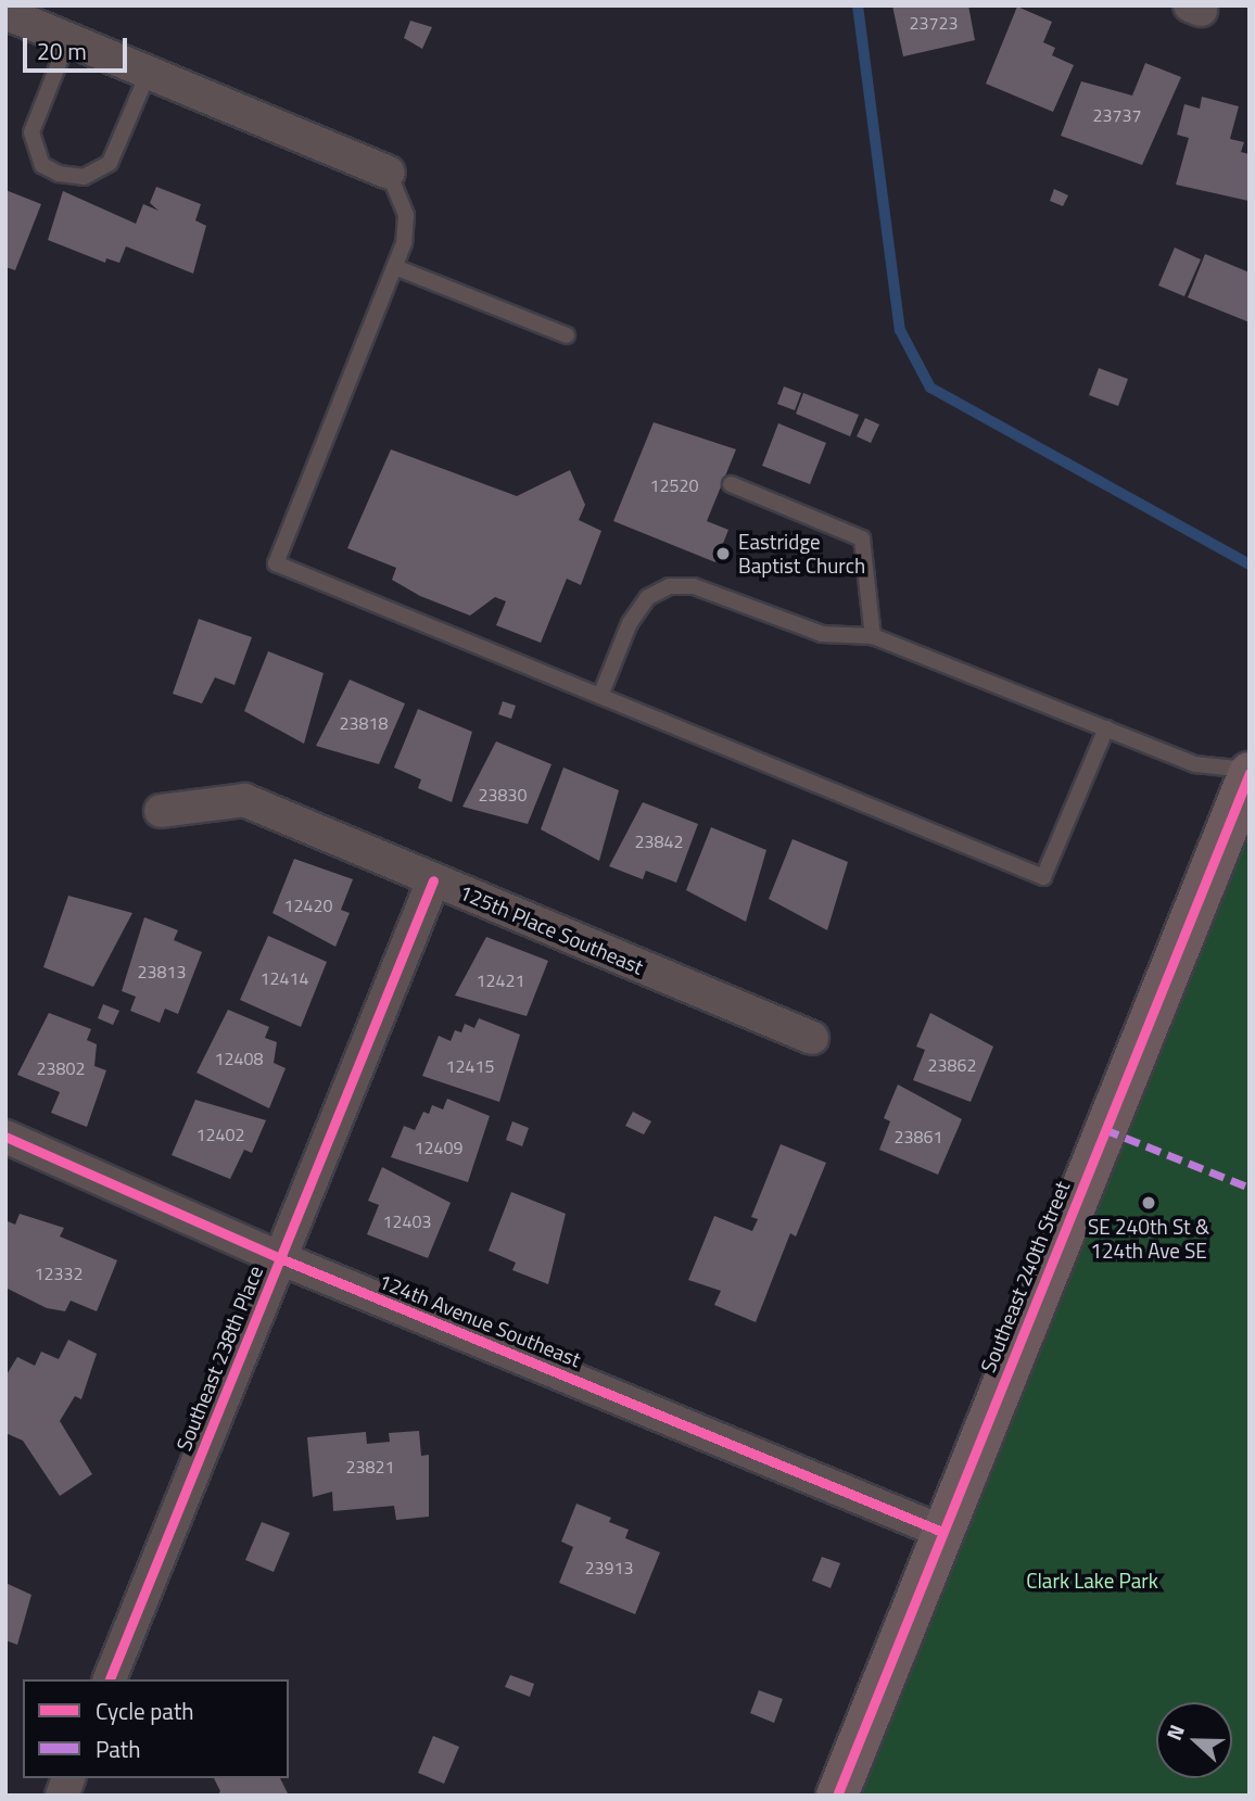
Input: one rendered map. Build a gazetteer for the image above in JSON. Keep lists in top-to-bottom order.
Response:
{
  "streets": {
    "main road": ["Southeast 240th Street"],
    "street": ["125th Place Southeast", "124th Avenue Southeast", "Southeast 238th Place"]
  },
  "crossings": [
    ["125th Place Southeast", "Southeast 238th Place"],
    ["Southeast 240th Street", "124th Avenue Southeast"],
    ["124th Avenue Southeast", "Southeast 238th Place"]
  ],
  "parks": ["Clark Lake Park"],
  "places": ["Eastridge Baptist Church", "SE 240th St & 124th Ave SE"],
  "house_numbers": [
    "23723",
    "23737",
    "12520",
    "23818",
    "23830",
    "23842",
    "12420",
    "23813",
    "12414",
    "12421",
    "12408",
    "23862",
    "12415",
    "23802",
    "12402",
    "23861",
    "12409",
    "12403",
    "12332",
    "23821",
    "23913"
  ],
  "legend": ["Cycle path", "Path"],
  "scale_bar": "20 m",
  "north": "left"
}
